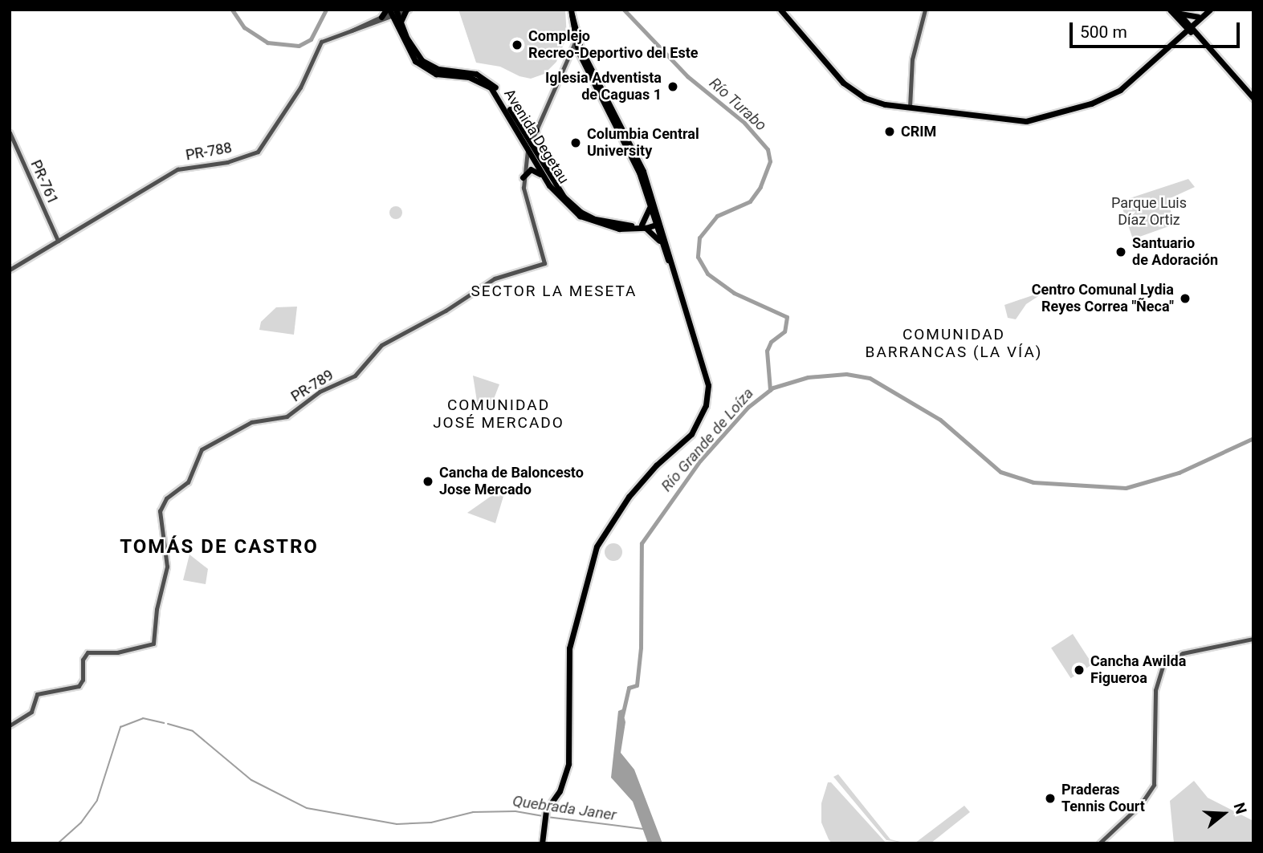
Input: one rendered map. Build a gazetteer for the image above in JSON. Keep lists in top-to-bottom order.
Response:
{
  "streets": {
    "main road": ["Avenida Degetau"],
    "street": ["PR-788", "PR-761", "PR-789"]
  },
  "crossings": [
    ["Avenida Degetau", "PR-789"],
    ["PR-788", "PR-761"]
  ],
  "districts": [
    "SECTOR LA MESETA",
    "COMUNIDAD BARRANCAS (LA VÍA)",
    "COMUNIDAD JOSÉ MERCADO",
    "TOMÁS DE CASTRO"
  ],
  "water": ["Río Turabo", "Río Grande de Loíza", "Quebrada Janer"],
  "parks": ["Parque Luis Díaz Ortiz"],
  "places": [
    "Complejo Recreo-Deportivo del Este",
    "Iglesia Adventista de Caguas 1",
    "CRIM",
    "Columbia Central University",
    "Santuario de Adoración",
    "Centro Comunal Lydia Reyes Correa \"Ñeca\"",
    "Cancha de Baloncesto Jose Mercado",
    "Cancha Awilda Figueroa",
    "Praderas Tennis Court"
  ],
  "scale_bar": "500 m",
  "north": "right"
}
